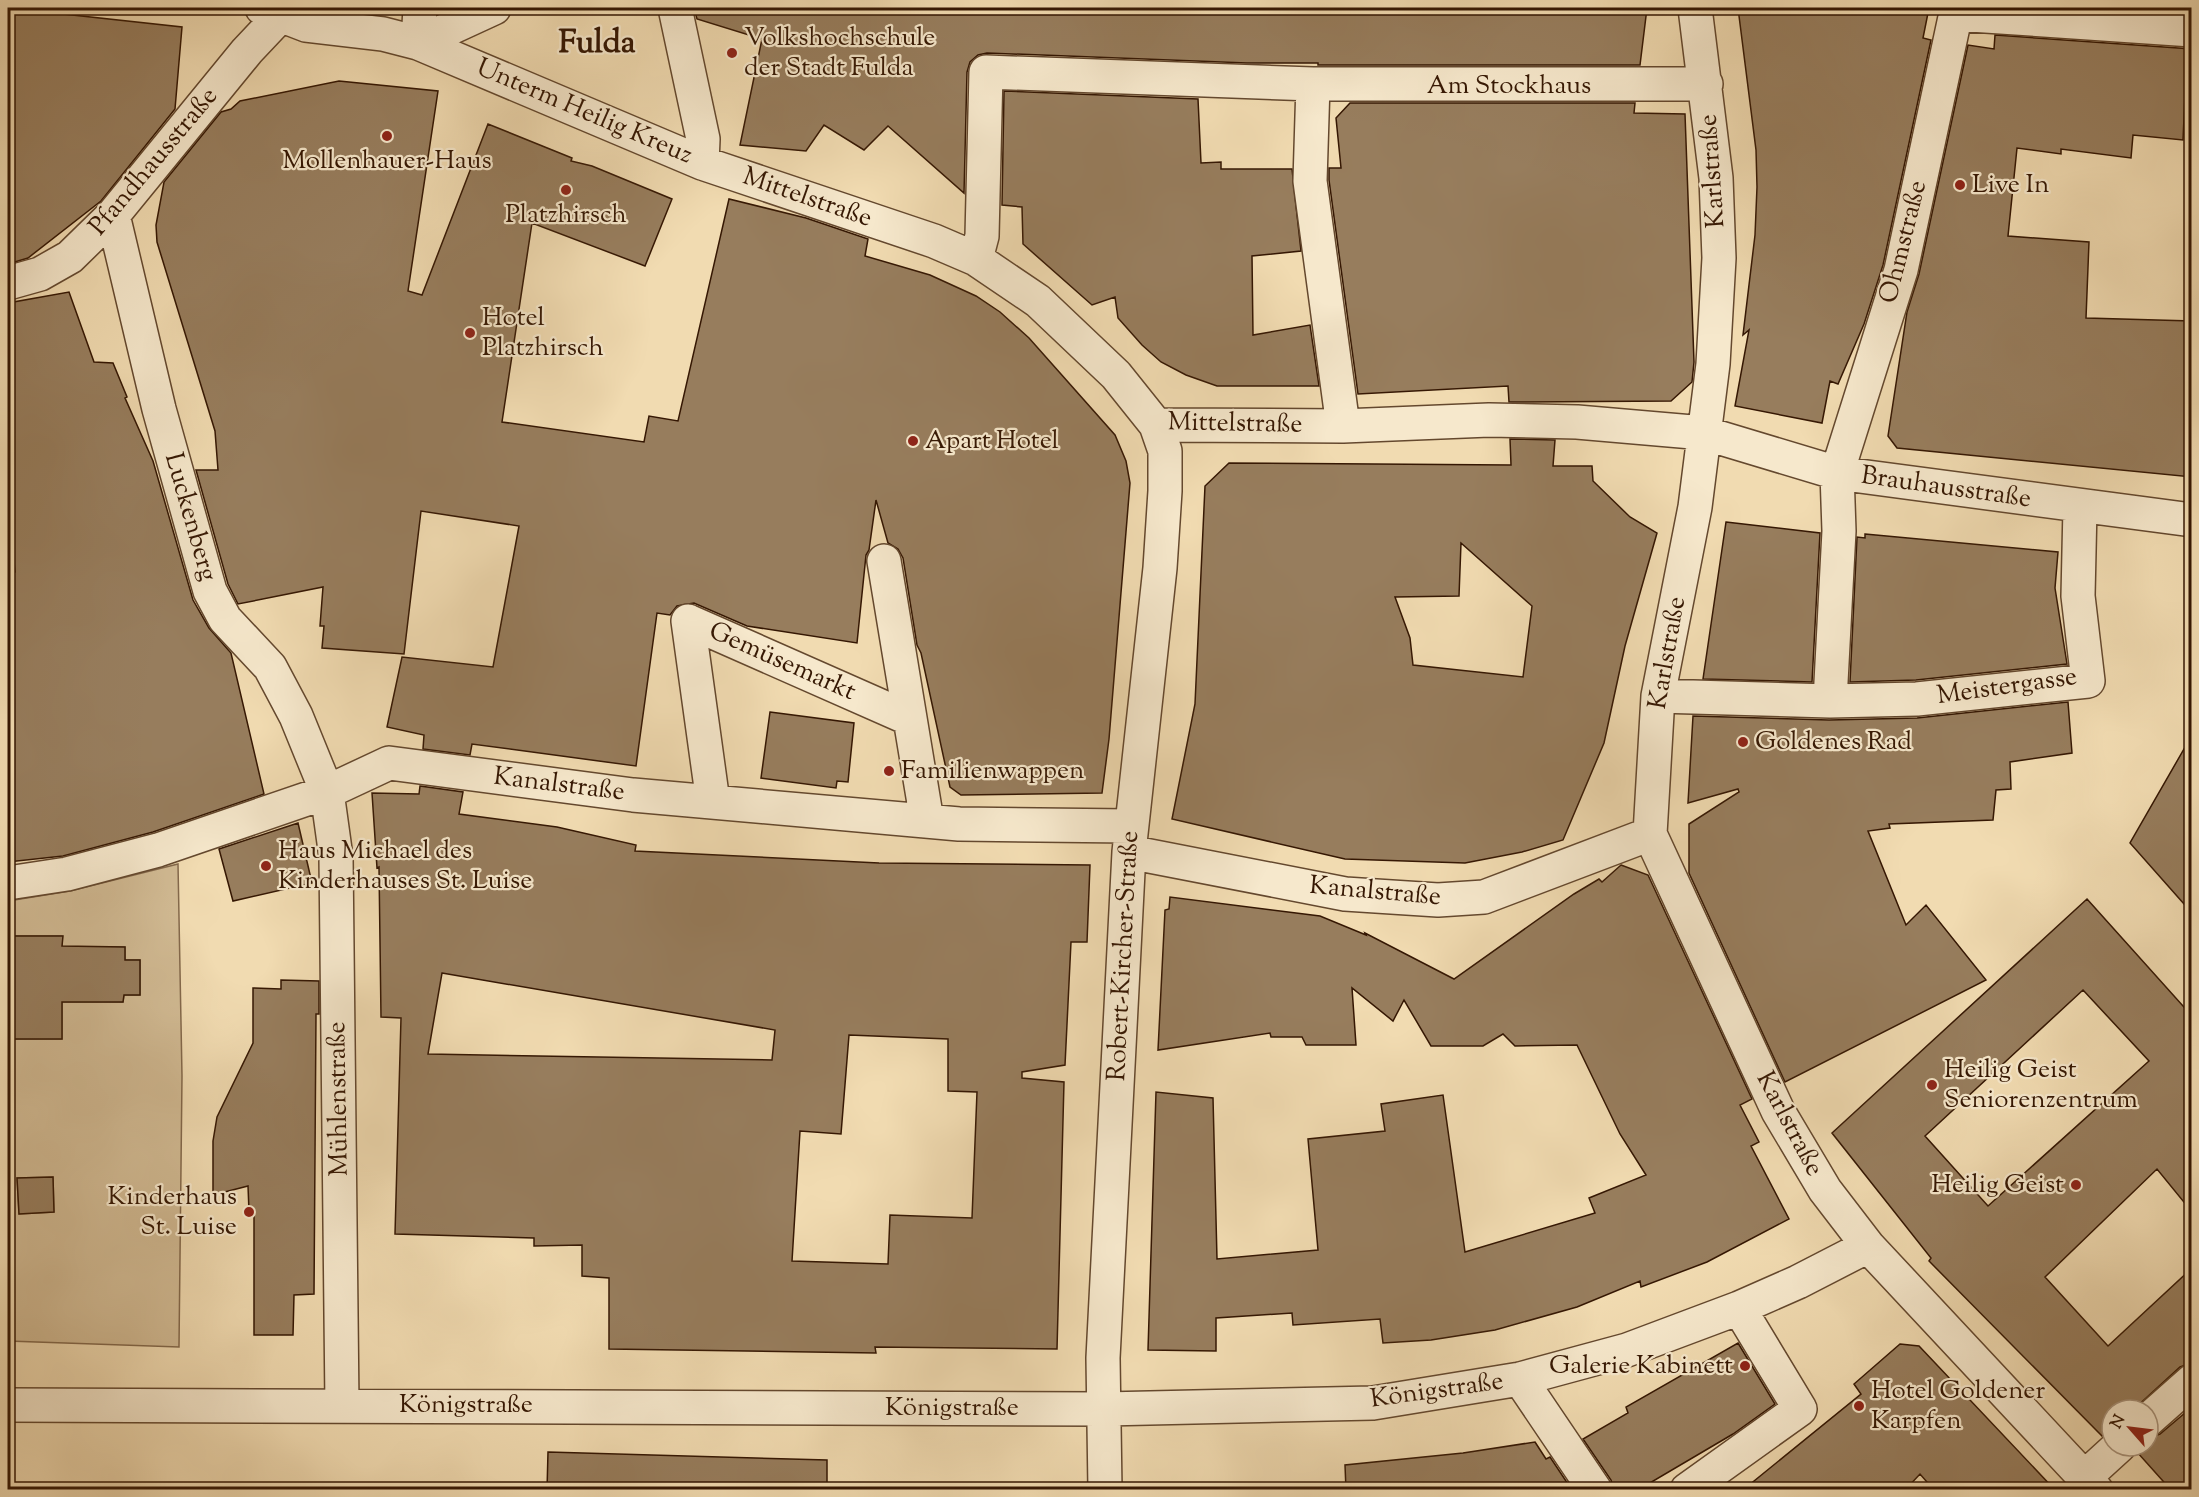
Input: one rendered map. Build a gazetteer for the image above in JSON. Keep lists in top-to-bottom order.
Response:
{
  "streets": {
    "street": [
      "Am Stockhaus",
      "Unterm Heilig Kreuz",
      "Pfandhausstraße",
      "Karlstraße",
      "Mittelstraße",
      "Ohmstraße",
      "Brauhausstraße",
      "Luckenberg",
      "Gemüsemarkt",
      "Meistergasse",
      "Kanalstraße",
      "Robert-Kircher-Straße",
      "Mühlenstraße",
      "Königstraße"
    ]
  },
  "crossings": [
    ["Am Stockhaus", "Karlstraße"],
    ["Am Stockhaus", "Mittelstraße"],
    ["Unterm Heilig Kreuz", "Pfandhausstraße"],
    ["Unterm Heilig Kreuz", "Mittelstraße"],
    ["Pfandhausstraße", "Luckenberg"],
    ["Karlstraße", "Mittelstraße"],
    ["Karlstraße", "Brauhausstraße"],
    ["Karlstraße", "Meistergasse"],
    ["Karlstraße", "Kanalstraße"],
    ["Karlstraße", "Königstraße"],
    ["Mittelstraße", "Brauhausstraße"],
    ["Mittelstraße", "Robert-Kircher-Straße"],
    ["Ohmstraße", "Brauhausstraße"],
    ["Brauhausstraße", "Meistergasse"],
    ["Luckenberg", "Kanalstraße"],
    ["Luckenberg", "Mühlenstraße"],
    ["Gemüsemarkt", "Kanalstraße"],
    ["Kanalstraße", "Robert-Kircher-Straße"],
    ["Kanalstraße", "Mühlenstraße"],
    ["Robert-Kircher-Straße", "Königstraße"],
    ["Mühlenstraße", "Königstraße"]
  ],
  "districts": ["Fulda"],
  "places": [
    "Volkshochschule der Stadt Fulda",
    "Mollenhauer-Haus",
    "Live In",
    "Platzhirsch",
    "Hotel Platzhirsch",
    "Apart Hotel",
    "Goldenes Rad",
    "Familienwappen",
    "Haus Michael des Kinderhauses St. Luise",
    "Heilig Geist Seniorenzentrum",
    "Heilig Geist",
    "Kinderhaus St. Luise",
    "Galerie Kabinett",
    "Hotel Goldener Karpfen"
  ],
  "north": "top left"
}
